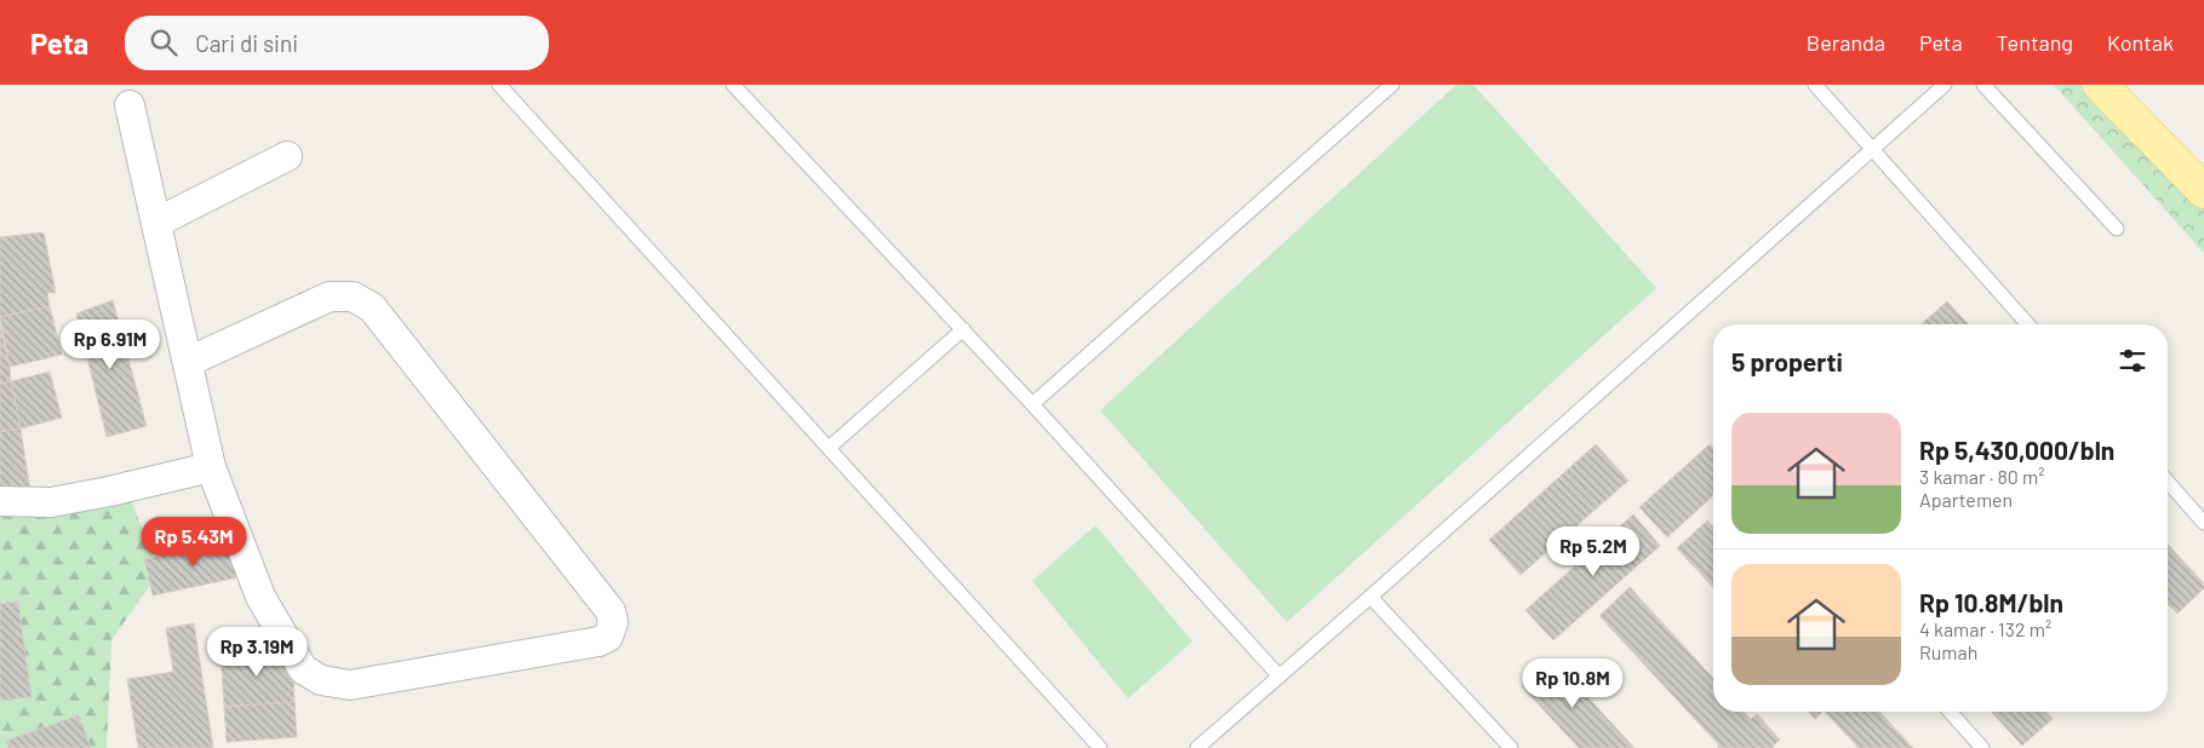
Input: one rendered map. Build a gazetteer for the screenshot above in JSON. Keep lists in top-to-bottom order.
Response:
{
  "page": {
    "header": "Peta",
    "search": "Cari di sini",
    "nav": [
      "Beranda",
      "Peta",
      "Tentang",
      "Kontak"
    ],
    "price": [
      "Rp 6.91M",
      "Rp 5.43M",
      "Rp 5.2M",
      "Rp 3.19M",
      "Rp 10.8M"
    ],
    "heading": "5 properti",
    "list": [
      {
        "name": "Rp 5,430,000/bln",
        "note": "3 kamar · 80 m² · Apartemen"
      },
      {
        "name": "Rp 10.8M/bln",
        "note": "4 kamar · 132 m² · Rumah"
      }
    ]
  }
}
